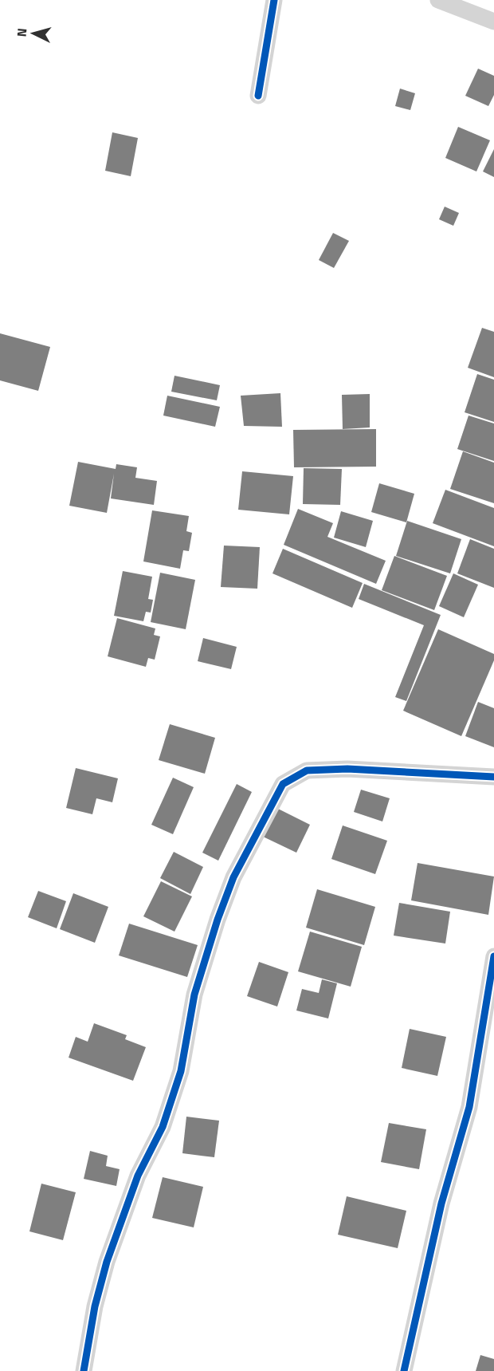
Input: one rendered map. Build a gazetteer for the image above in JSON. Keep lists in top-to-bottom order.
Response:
{
  "north": "left"
}
